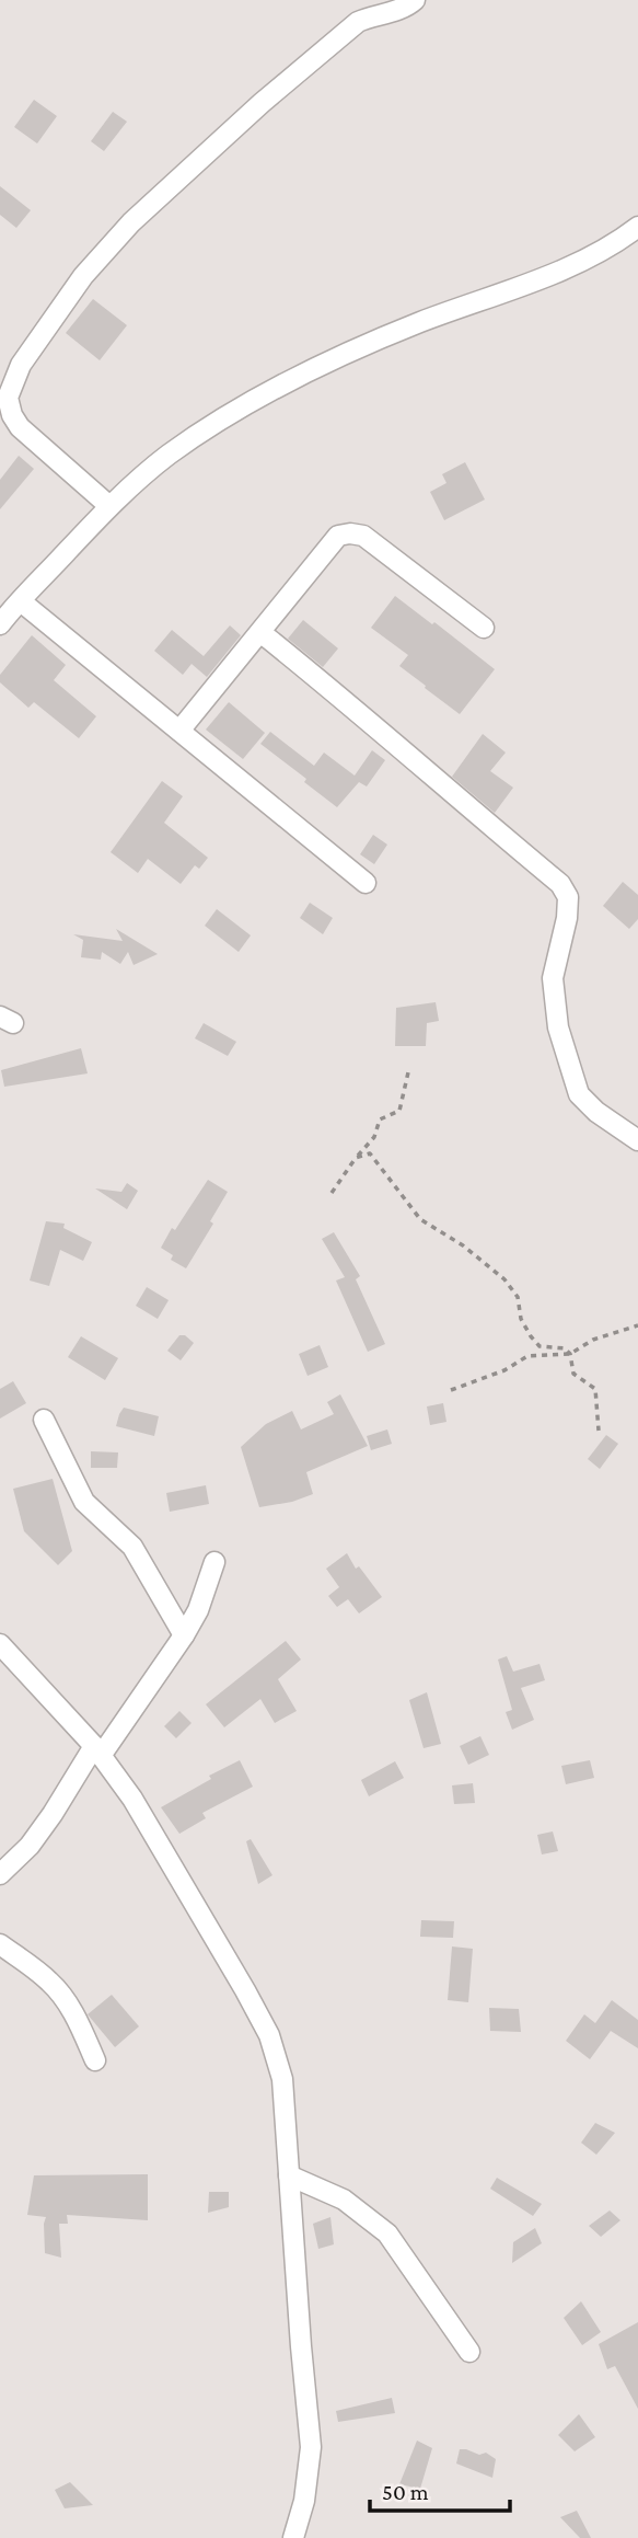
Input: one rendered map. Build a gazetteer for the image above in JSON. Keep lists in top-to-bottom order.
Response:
{
  "scale_bar": "50 m"
}
